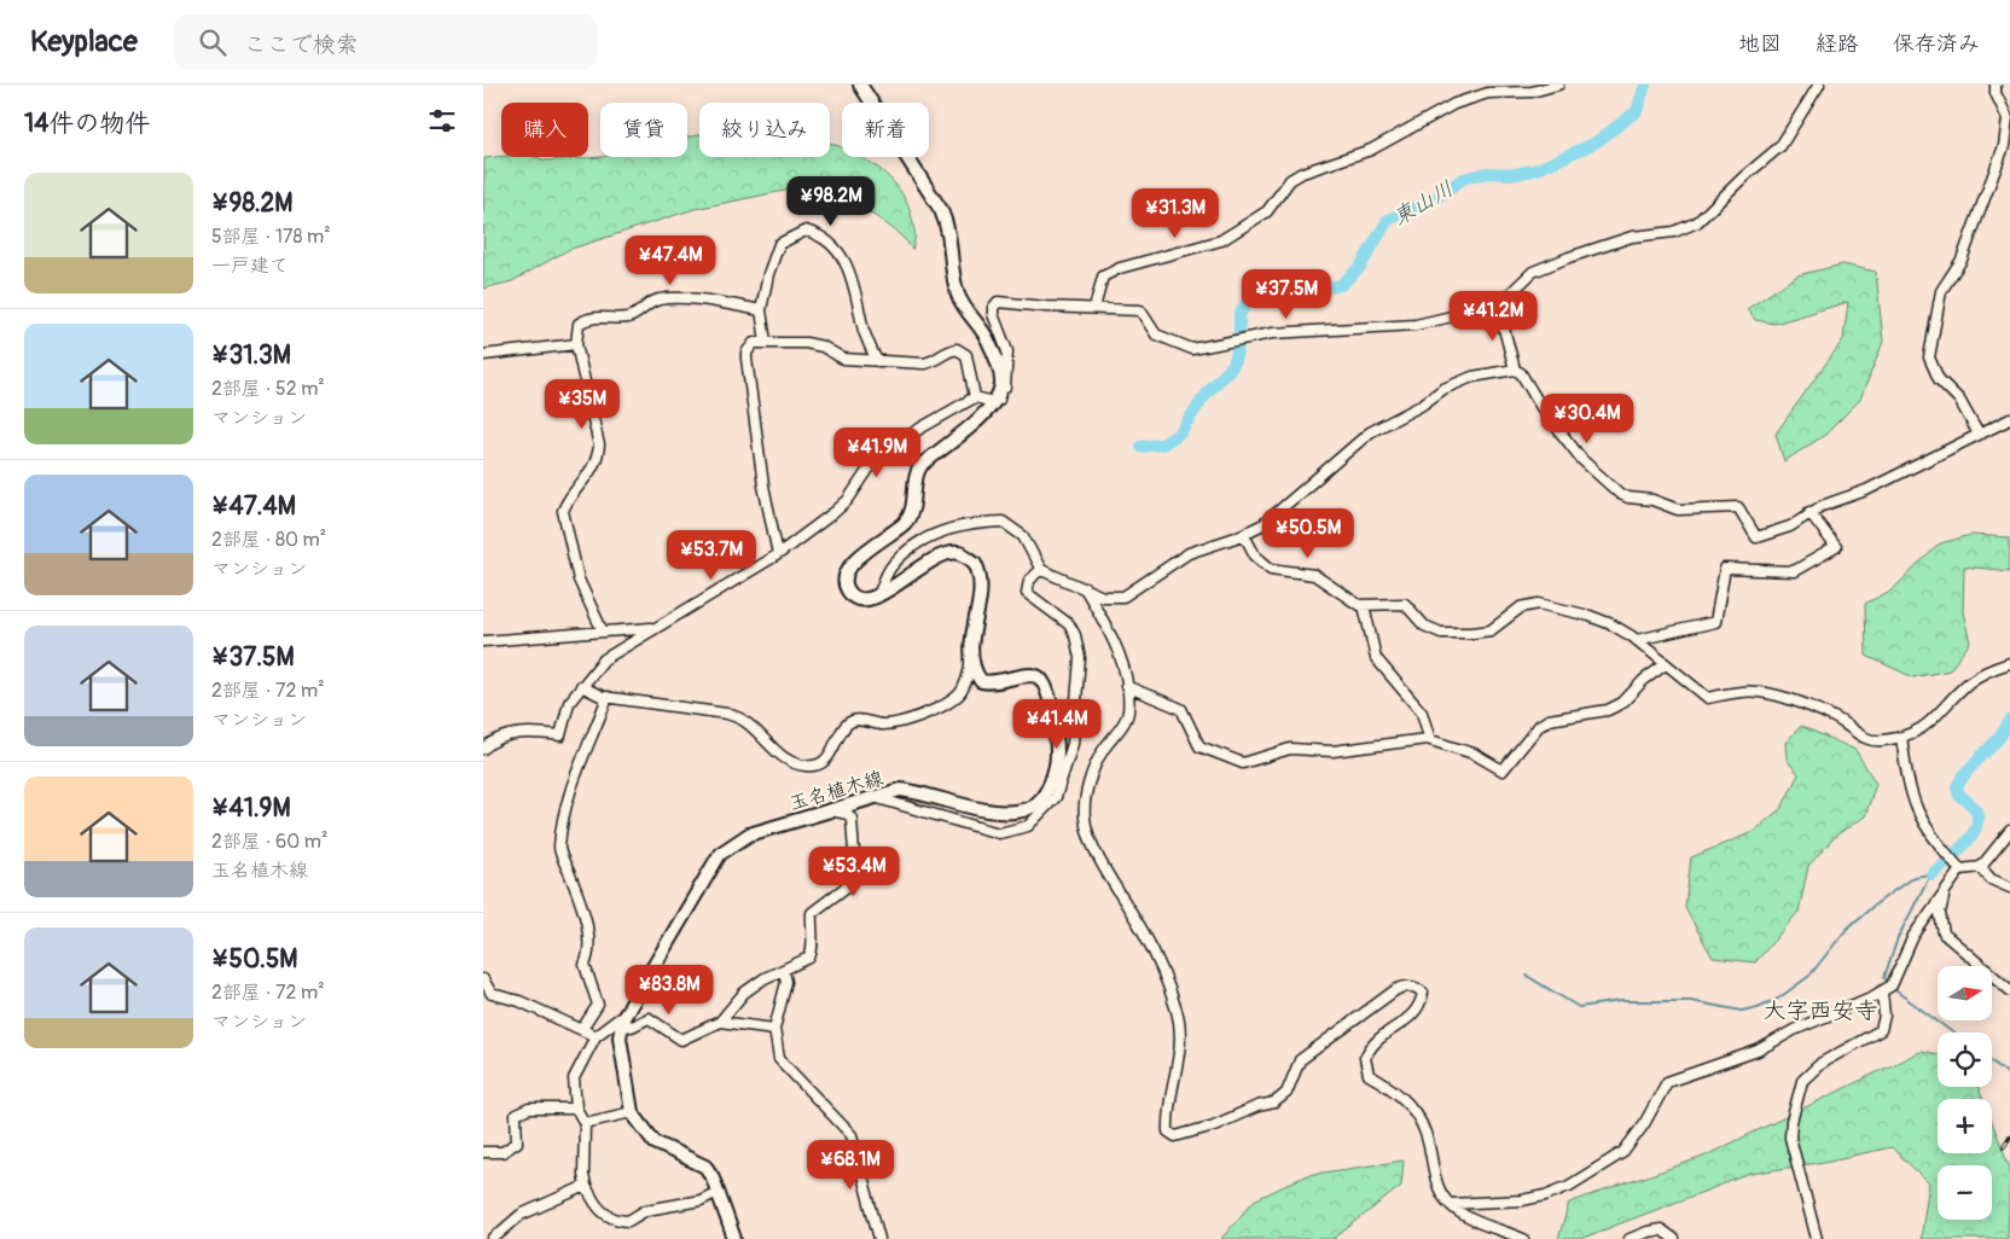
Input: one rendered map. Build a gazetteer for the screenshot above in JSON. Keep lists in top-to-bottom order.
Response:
{
  "streets": {
    "main road": ["玉名植木線"]
  },
  "districts": ["大字西安寺"],
  "water": ["東山川"],
  "north": "right",
  "page": {
    "header": "Keyplace",
    "search": "ここで検索",
    "nav": ["地図", "経路", "保存済み"],
    "heading": "14件の物件",
    "chip": [
      "購入",
      "賃貸",
      "絞り込み",
      "新着"
    ],
    "list": [
      {
        "name": "¥98.2M",
        "note": "5部屋 · 178 m² · 一戸建て"
      },
      {
        "name": "¥31.3M",
        "note": "2部屋 · 52 m² · マンション"
      },
      {
        "name": "¥47.4M",
        "note": "2部屋 · 80 m² · マンション"
      },
      {
        "name": "¥37.5M",
        "note": "2部屋 · 72 m² · マンション"
      },
      {
        "name": "¥41.9M",
        "note": "2部屋 · 60 m² · 玉名植木線"
      },
      {
        "name": "¥50.5M",
        "note": "2部屋 · 72 m² · マンション"
      }
    ],
    "price": [
      "¥98.2M",
      "¥31.3M",
      "¥47.4M",
      "¥37.5M",
      "¥41.2M",
      "¥35M",
      "¥30.4M",
      "¥41.9M",
      "¥50.5M",
      "¥53.7M",
      "¥41.4M",
      "¥53.4M",
      "¥83.8M",
      "¥68.1M"
    ],
    "map_buttons": ["+", "−"]
  }
}
